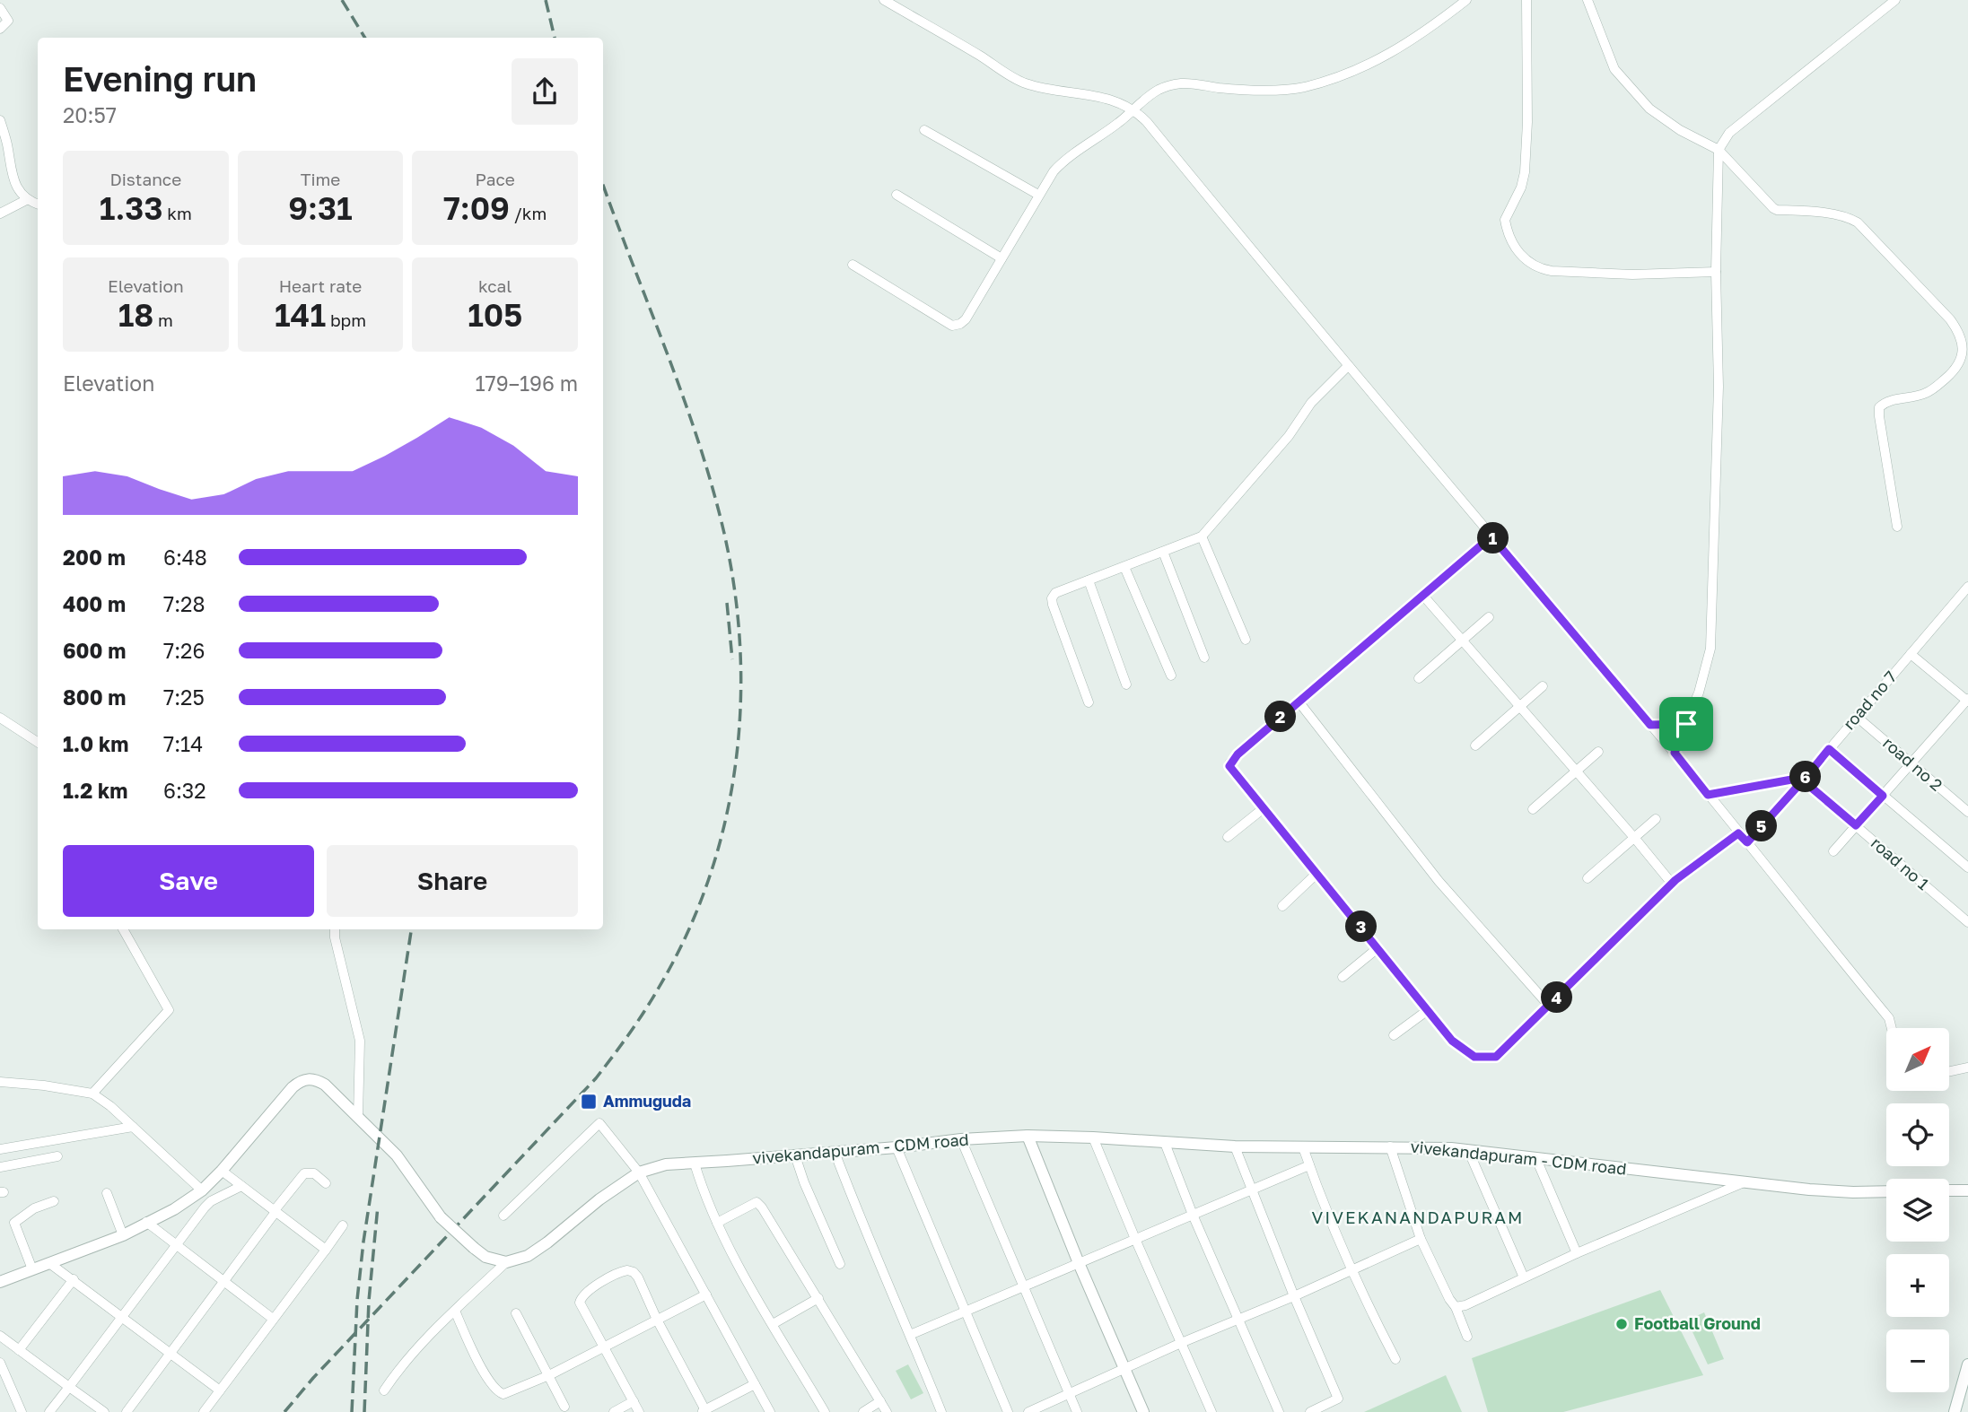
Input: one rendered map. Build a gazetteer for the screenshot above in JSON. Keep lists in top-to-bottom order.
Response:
{
  "streets": {
    "street": [
      "road no 7",
      "road no 2",
      "road no 1",
      "vivekandapuram - CDM road"
    ]
  },
  "crossings": [
    ["road no 7", "road no 2"],
    ["road no 7", "road no 1"]
  ],
  "districts": ["VIVEKANANDAPURAM"],
  "places": {
    "transit": ["Ammuguda"],
    "other": ["Football Ground"]
  },
  "north": "top right",
  "page": {
    "heading": ["Evening run", "20:57"],
    "stats": [
      ["Distance", "1.33 km"],
      ["Time", "9:31"],
      ["Pace", "7:09 /km"],
      ["Elevation", "18 m"],
      ["Heart rate", "141 bpm"],
      ["kcal", "105"]
    ],
    "chart": ["Elevation", "179–196 m"],
    "pins": [
      "1",
      "2",
      "6",
      "5",
      "3",
      "4"
    ],
    "list": [
      {
        "name": "200 m",
        "note": "6:48"
      },
      {
        "name": "400 m",
        "note": "7:28"
      },
      {
        "name": "600 m",
        "note": "7:26"
      },
      {
        "name": "800 m",
        "note": "7:25"
      },
      {
        "name": "1.0 km",
        "note": "7:14"
      },
      {
        "name": "1.2 km",
        "note": "6:32"
      }
    ],
    "buttons": ["Save", "Share"],
    "map_buttons": ["+", "−"]
  }
}
